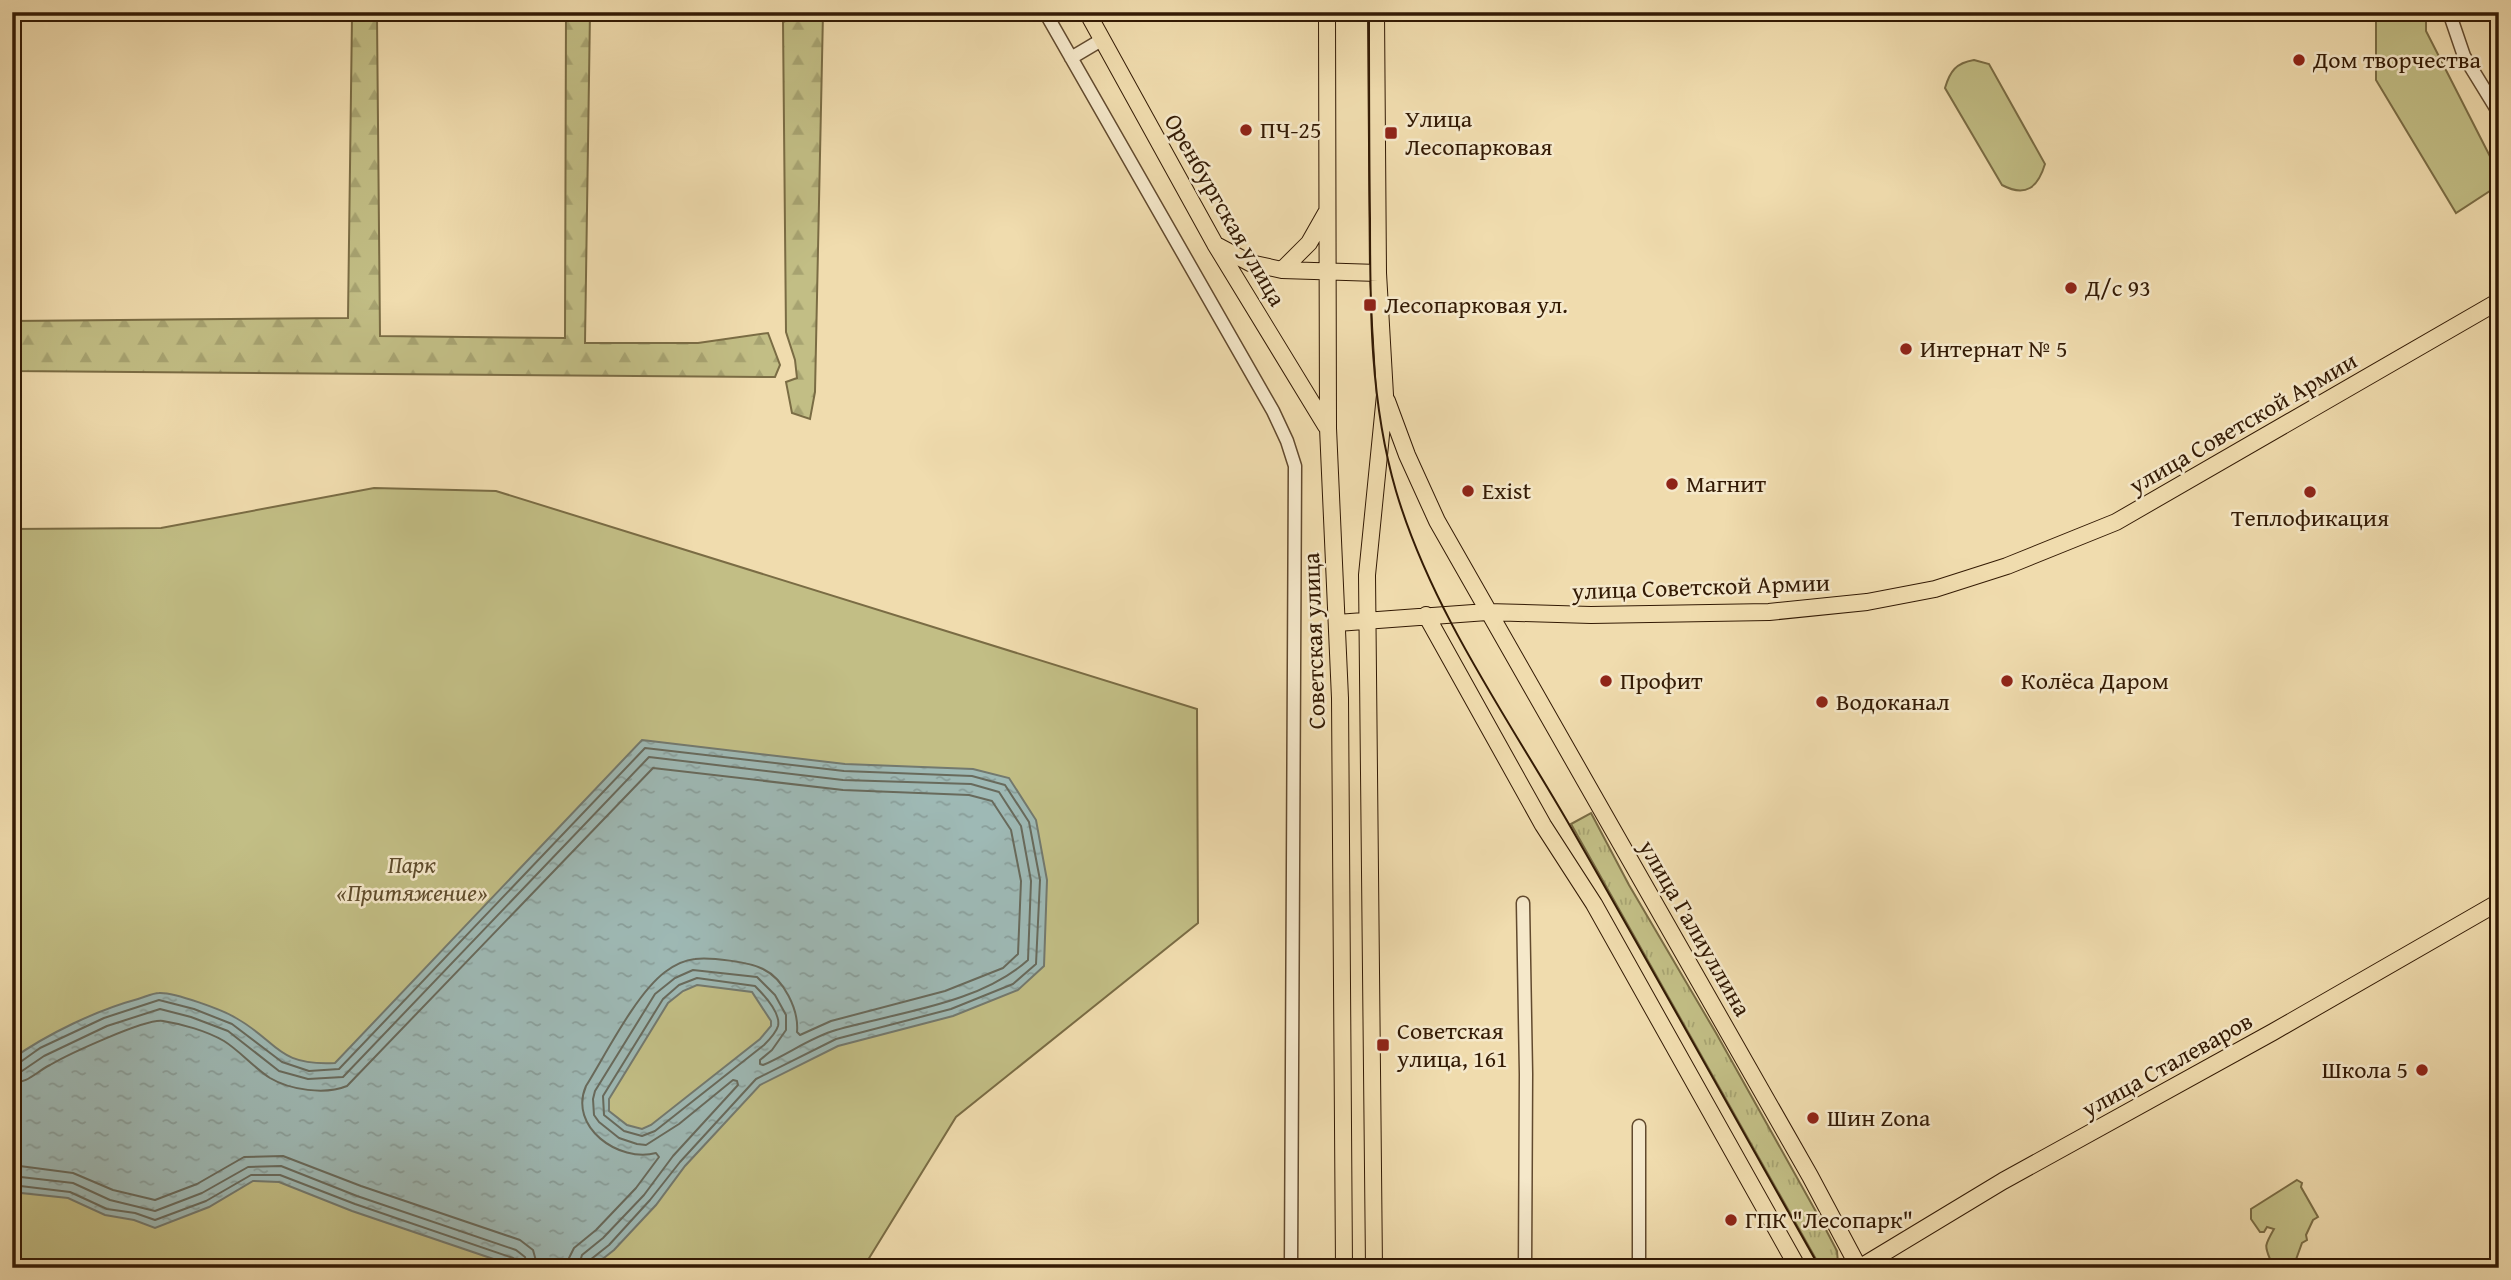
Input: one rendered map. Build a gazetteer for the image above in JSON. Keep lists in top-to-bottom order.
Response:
{
  "streets": {
    "main road": [
      "Оренбургская улица",
      "улица Советской Армии",
      "Советская улица",
      "улица Галиуллина",
      "улица Сталеваров"
    ]
  },
  "crossings": [
    ["Оренбургская улица", "Советская улица"],
    ["улица Советской Армии", "Советская улица"],
    ["улица Советской Армии", "улица Галиуллина"],
    ["улица Галиуллина", "улица Сталеваров"]
  ],
  "parks": ["Парк «Притяжение»"],
  "places": {
    "other": [
      "Дом творчества",
      "ПЧ-25",
      "Д/с 93",
      "Интернат № 5",
      "Магнит",
      "Exist",
      "Теплофикация",
      "Профит",
      "Колёса Даром",
      "Водоканал",
      "Школа 5",
      "Шин Zona",
      "ГПК \"Лесопарк\""
    ],
    "transit": ["Улица Лесопарковая", "Лесопарковая ул.", "Советская улица, 161"]
  }
}
